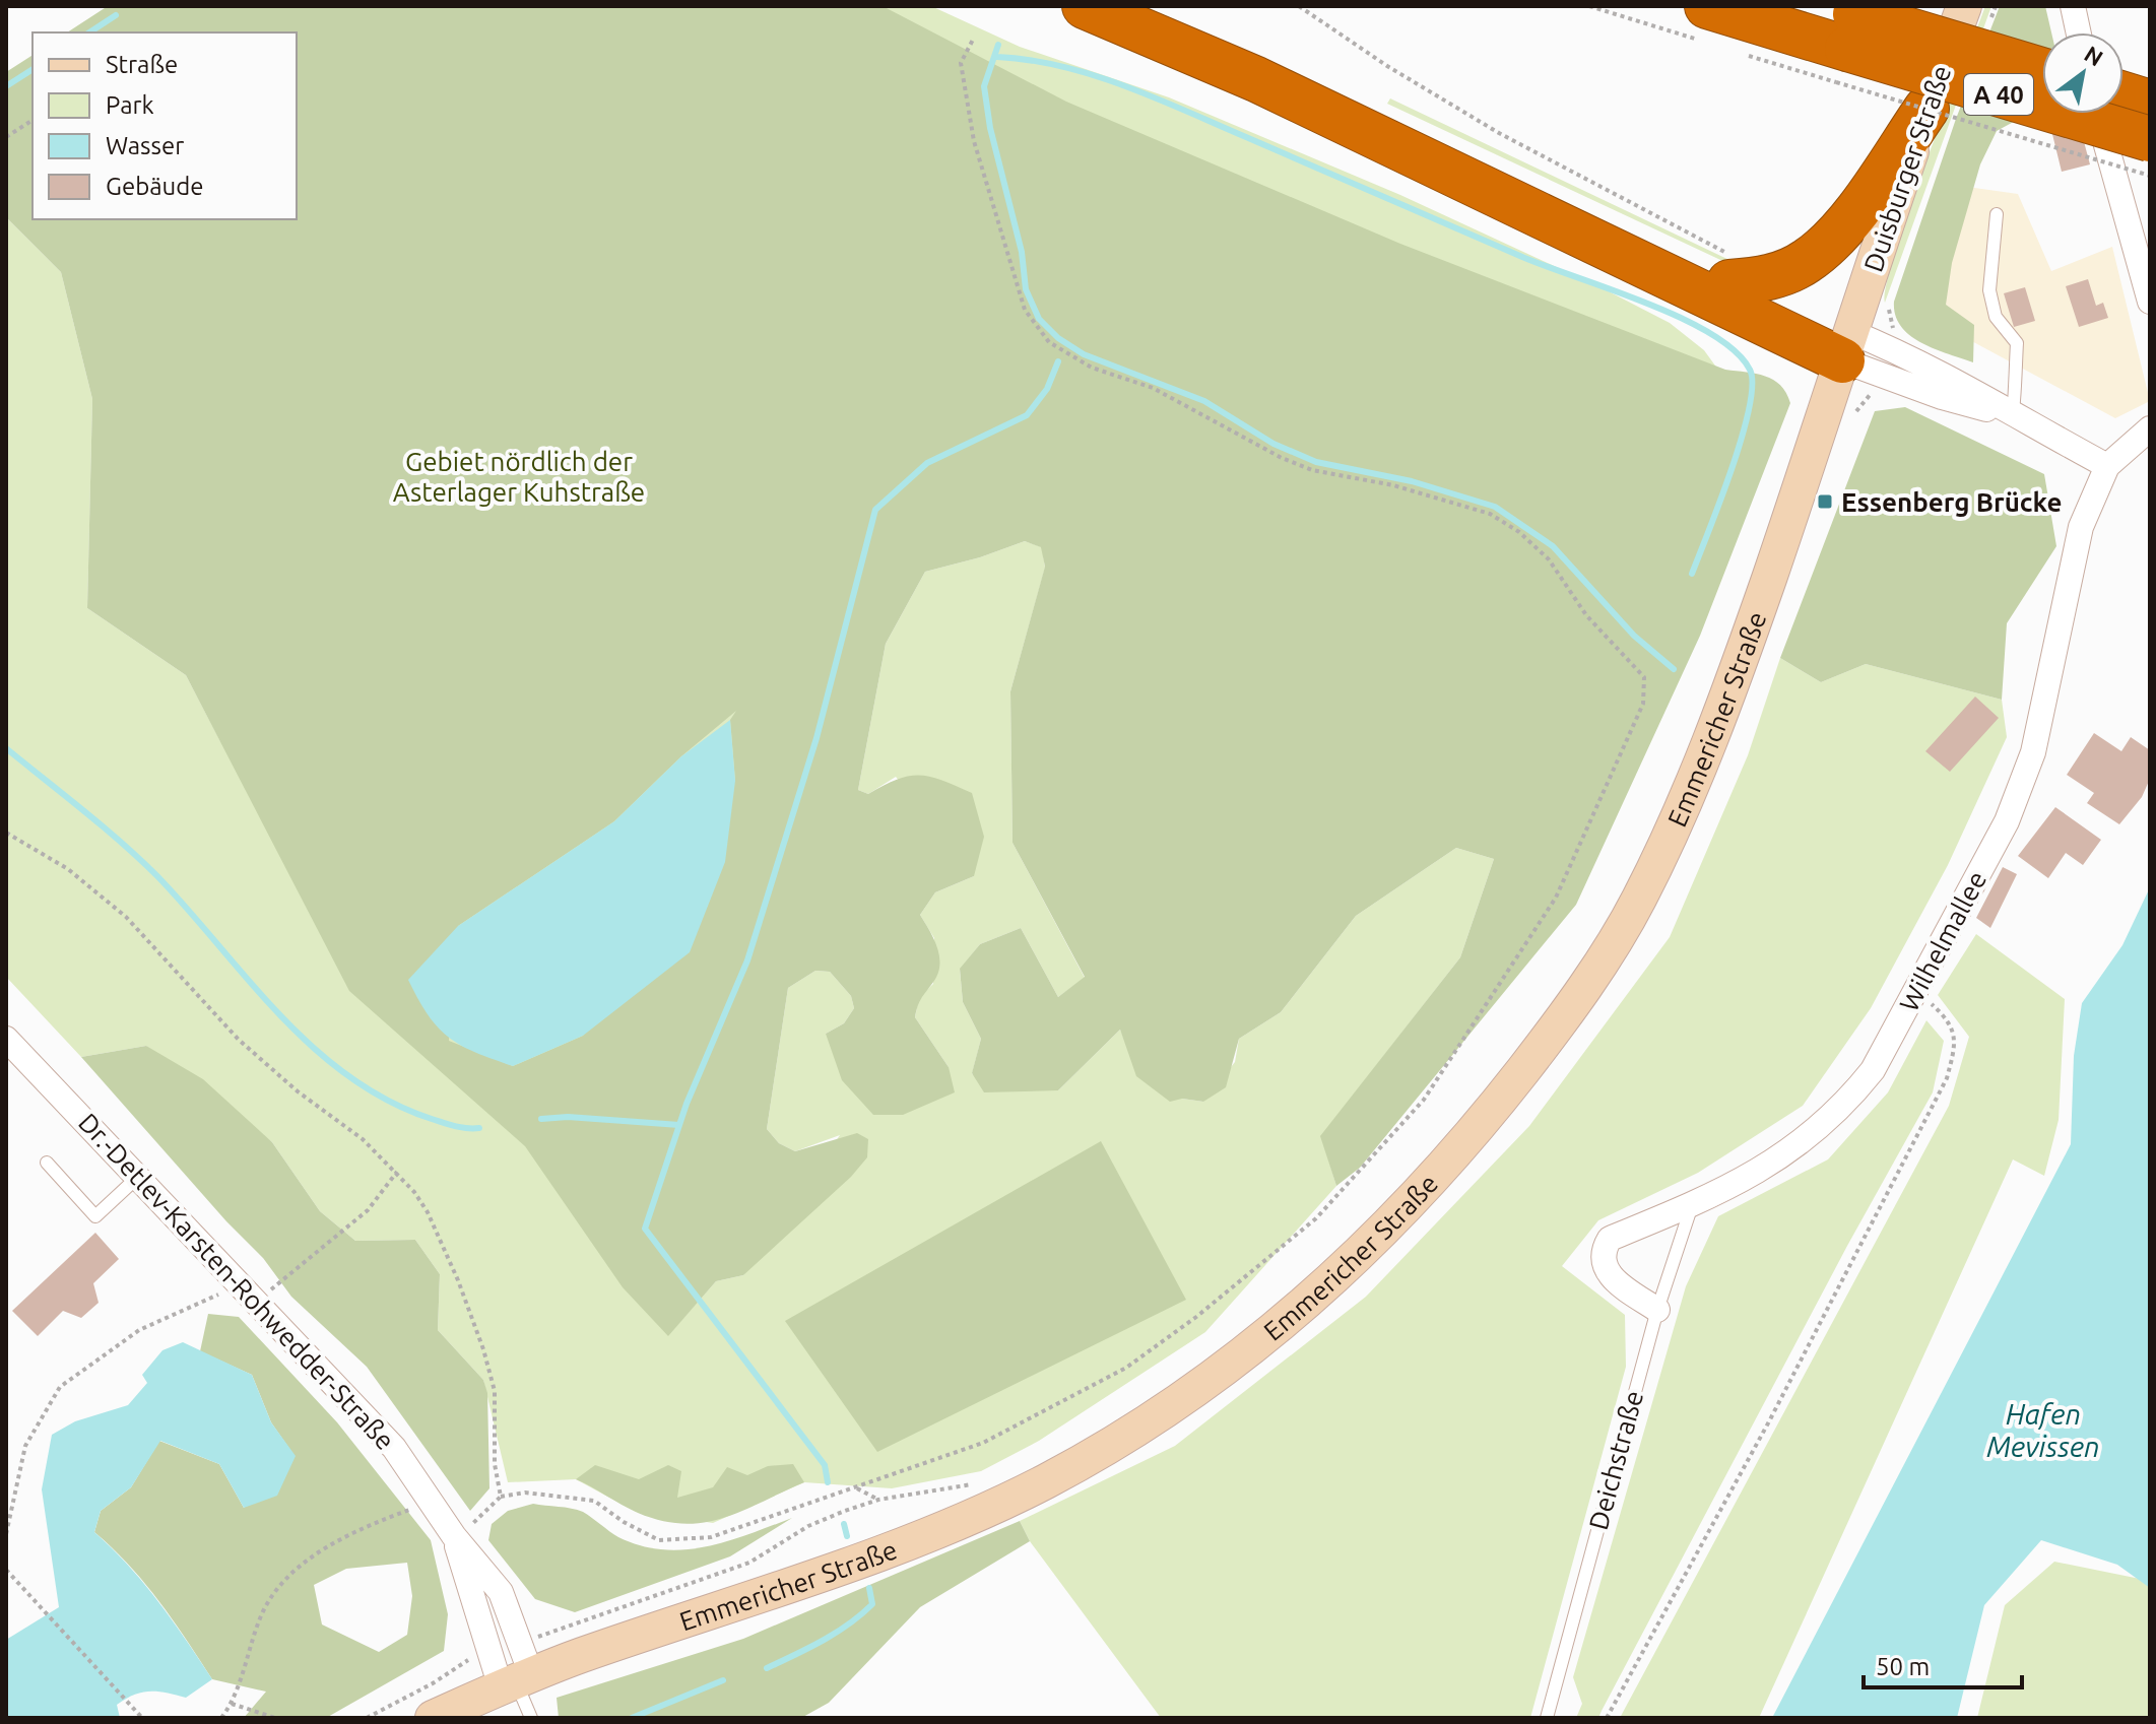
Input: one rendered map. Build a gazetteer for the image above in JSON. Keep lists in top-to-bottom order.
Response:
{
  "streets": {
    "highway": ["A 40"],
    "main road": ["Duisburger Straße", "Emmericher Straße"],
    "street": ["Wilhelmallee", "Dr.-Detlev-Karsten-Rohwedder-Straße"],
    "lane": ["Deichstraße"]
  },
  "crossings": [
    ["Duisburger Straße", "Emmericher Straße"],
    ["Emmericher Straße", "Dr.-Detlev-Karsten-Rohwedder-Straße"],
    ["Wilhelmallee", "Deichstraße"]
  ],
  "water": ["Hafen Mevissen"],
  "parks": ["Gebiet nördlich der Asterlager Kuhstraße"],
  "places": {
    "transit": ["Essenberg Brücke"]
  },
  "legend": [
    "Straße",
    "Park",
    "Wasser",
    "Gebäude"
  ],
  "scale_bar": "50 m",
  "north": "top right"
}
